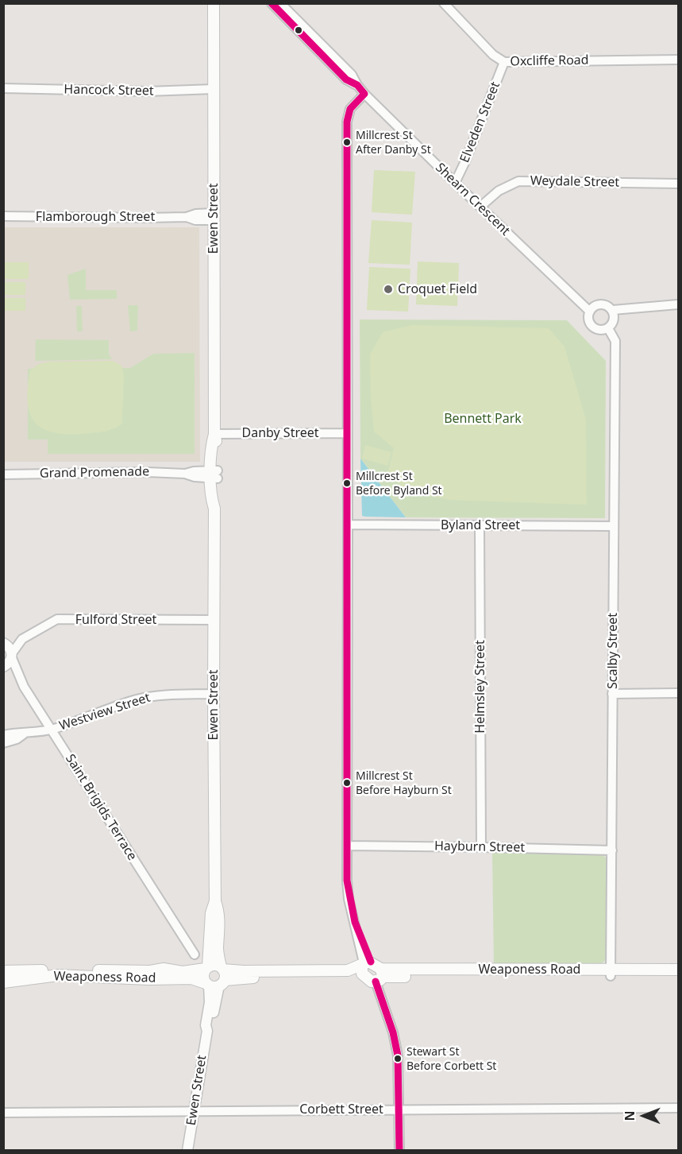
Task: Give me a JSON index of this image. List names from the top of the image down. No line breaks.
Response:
{"streets":{"main road":["Ewen Street","Weaponess Road"],"street":["Oxcliffe Road","Hancock Street","Elveden Street","Weydale Street","Shearn Crescent","Flamborough Street","Danby Street","Grand Promenade","Byland Street","Fulford Street","Scalby Street","Helmsley Street","Westview Street","Saint Brigids Terrace","Hayburn Street","Corbett Street"]},"crossings":[["Oxcliffe Road","Elveden Street"],["Hancock Street","Ewen Street"],["Elveden Street","Shearn Crescent"],["Weydale Street","Shearn Crescent"],["Shearn Crescent","Scalby Street"],["Flamborough Street","Ewen Street"],["Ewen Street","Danby Street"],["Ewen Street","Grand Promenade"],["Ewen Street","Fulford Street"],["Ewen Street","Westview Street"],["Ewen Street","Weaponess Road"],["Ewen Street","Corbett Street"],["Byland Street","Scalby Street"],["Byland Street","Helmsley Street"],["Fulford Street","Saint Brigids Terrace"],["Scalby Street","Hayburn Street"],["Scalby Street","Weaponess Road"],["Helmsley Street","Hayburn Street"],["Westview Street","Saint Brigids Terrace"]],"parks":["Bennett Park"],"places":["Millcrest St After Danby St","Croquet Field","Millcrest St Before Byland St","Millcrest St Before Hayburn St","Stewart St Before Corbett St"],"north":"left"}
